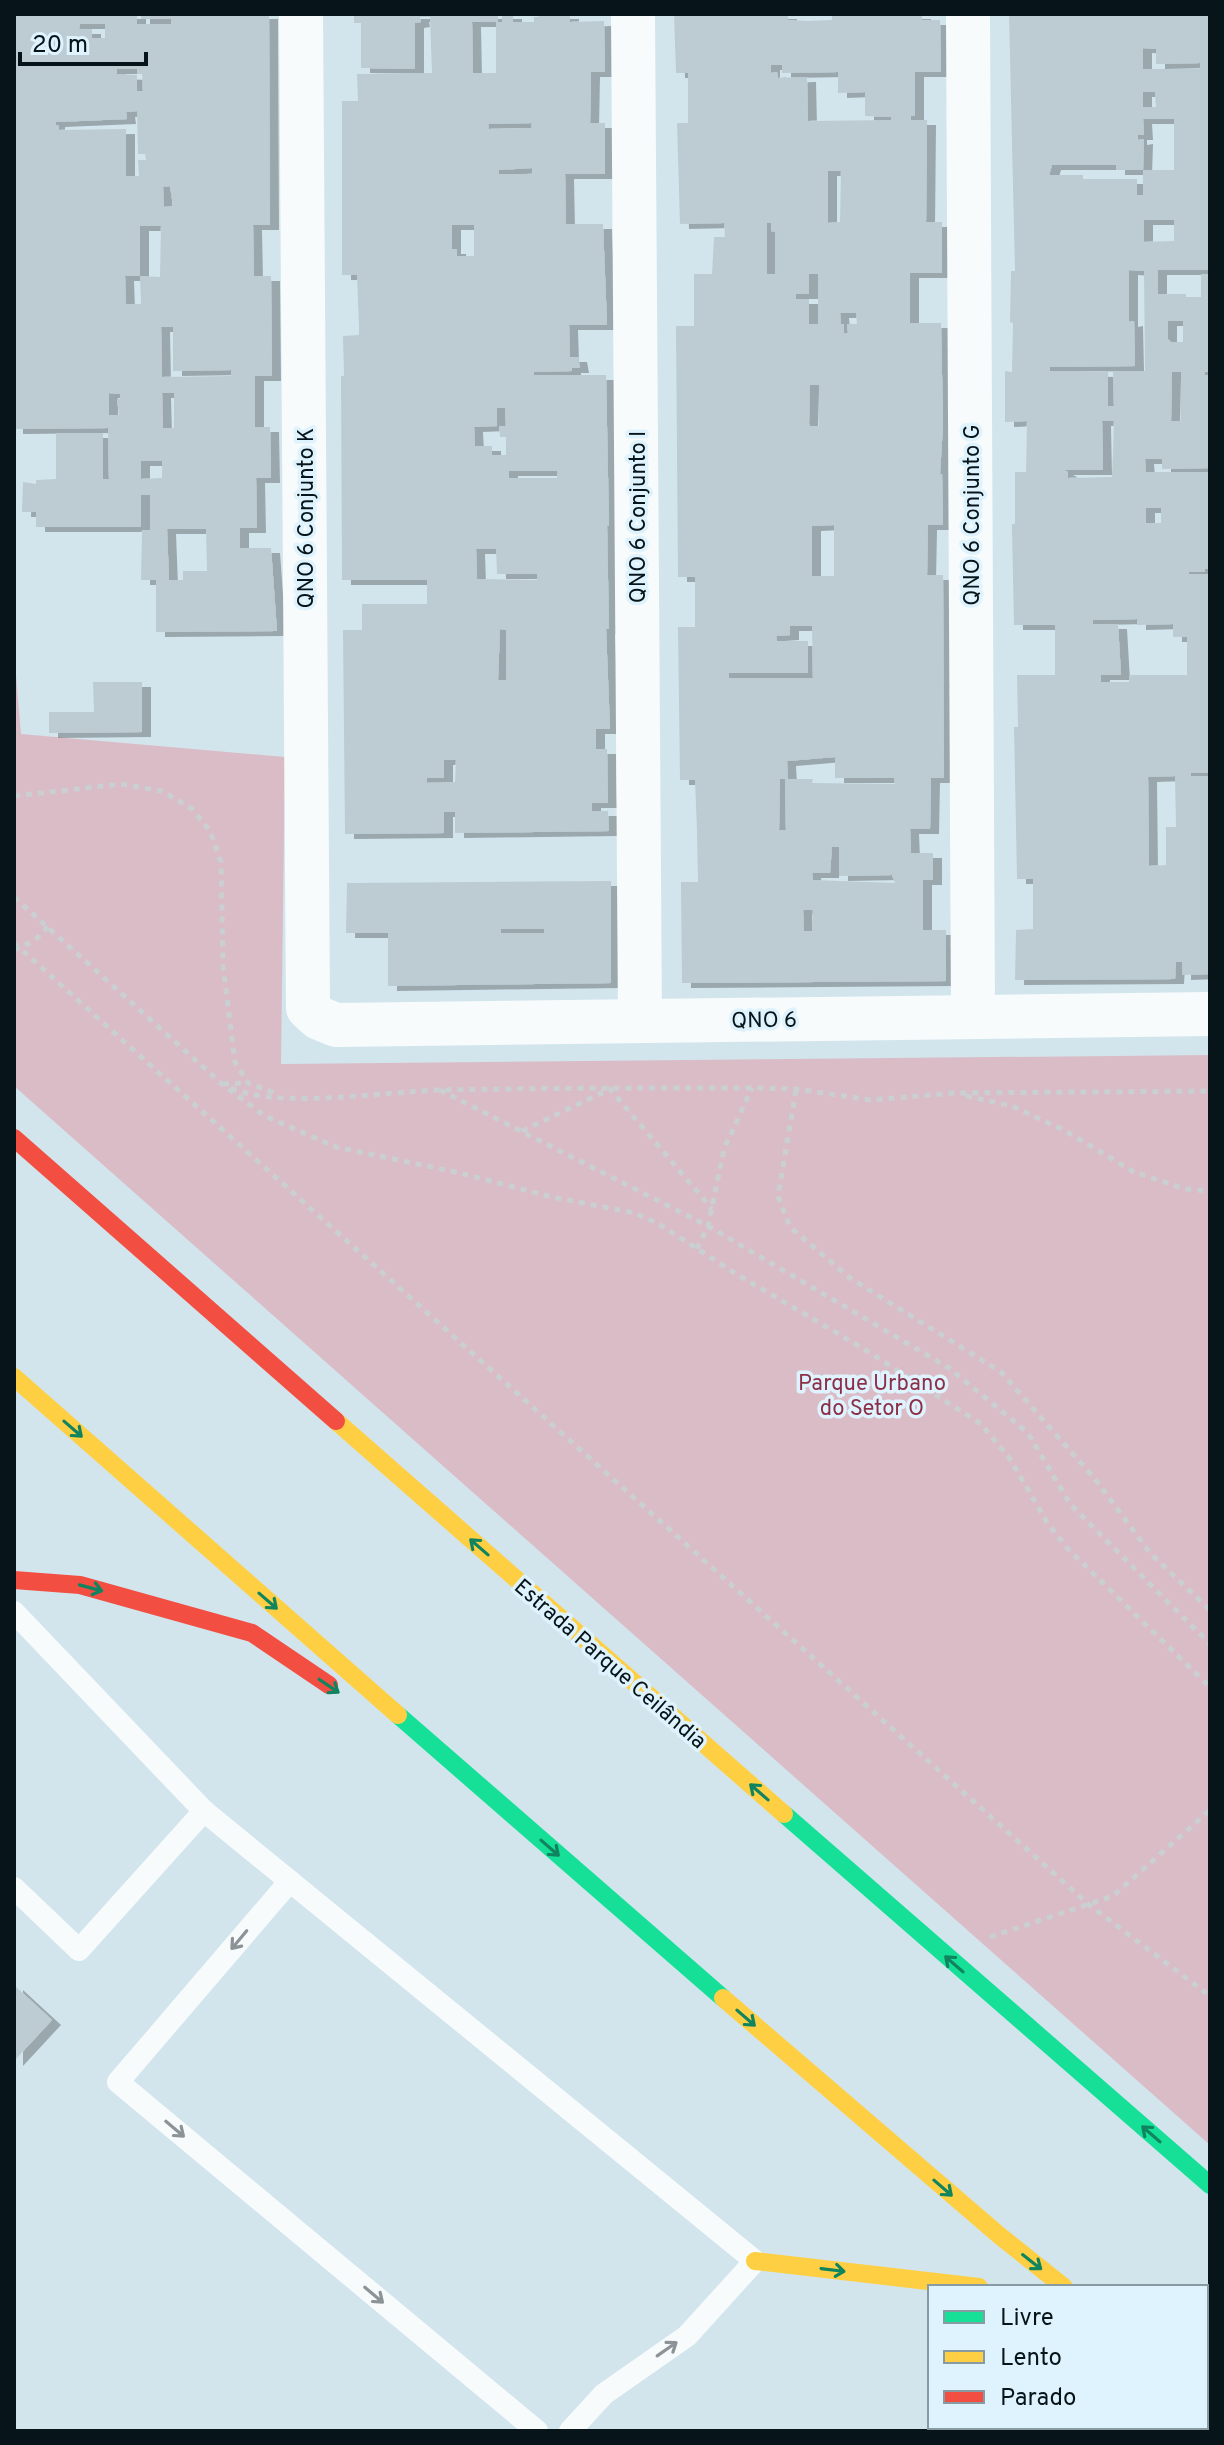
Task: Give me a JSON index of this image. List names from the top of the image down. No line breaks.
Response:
{"streets":{"highway":["Estrada Parque Ceilândia"],"street":["QNO 6 Conjunto G","QNO 6 Conjunto I","QNO 6 Conjunto K","QNO 6"]},"crossings":[["QNO 6 Conjunto G","QNO 6"],["QNO 6 Conjunto I","QNO 6"],["QNO 6 Conjunto K","QNO 6"]],"one_way":["Estrada Parque Ceilândia"],"parks":["Parque Urbano do Setor O"],"legend":["Livre","Lento","Parado"],"scale_bar":"20 m"}
